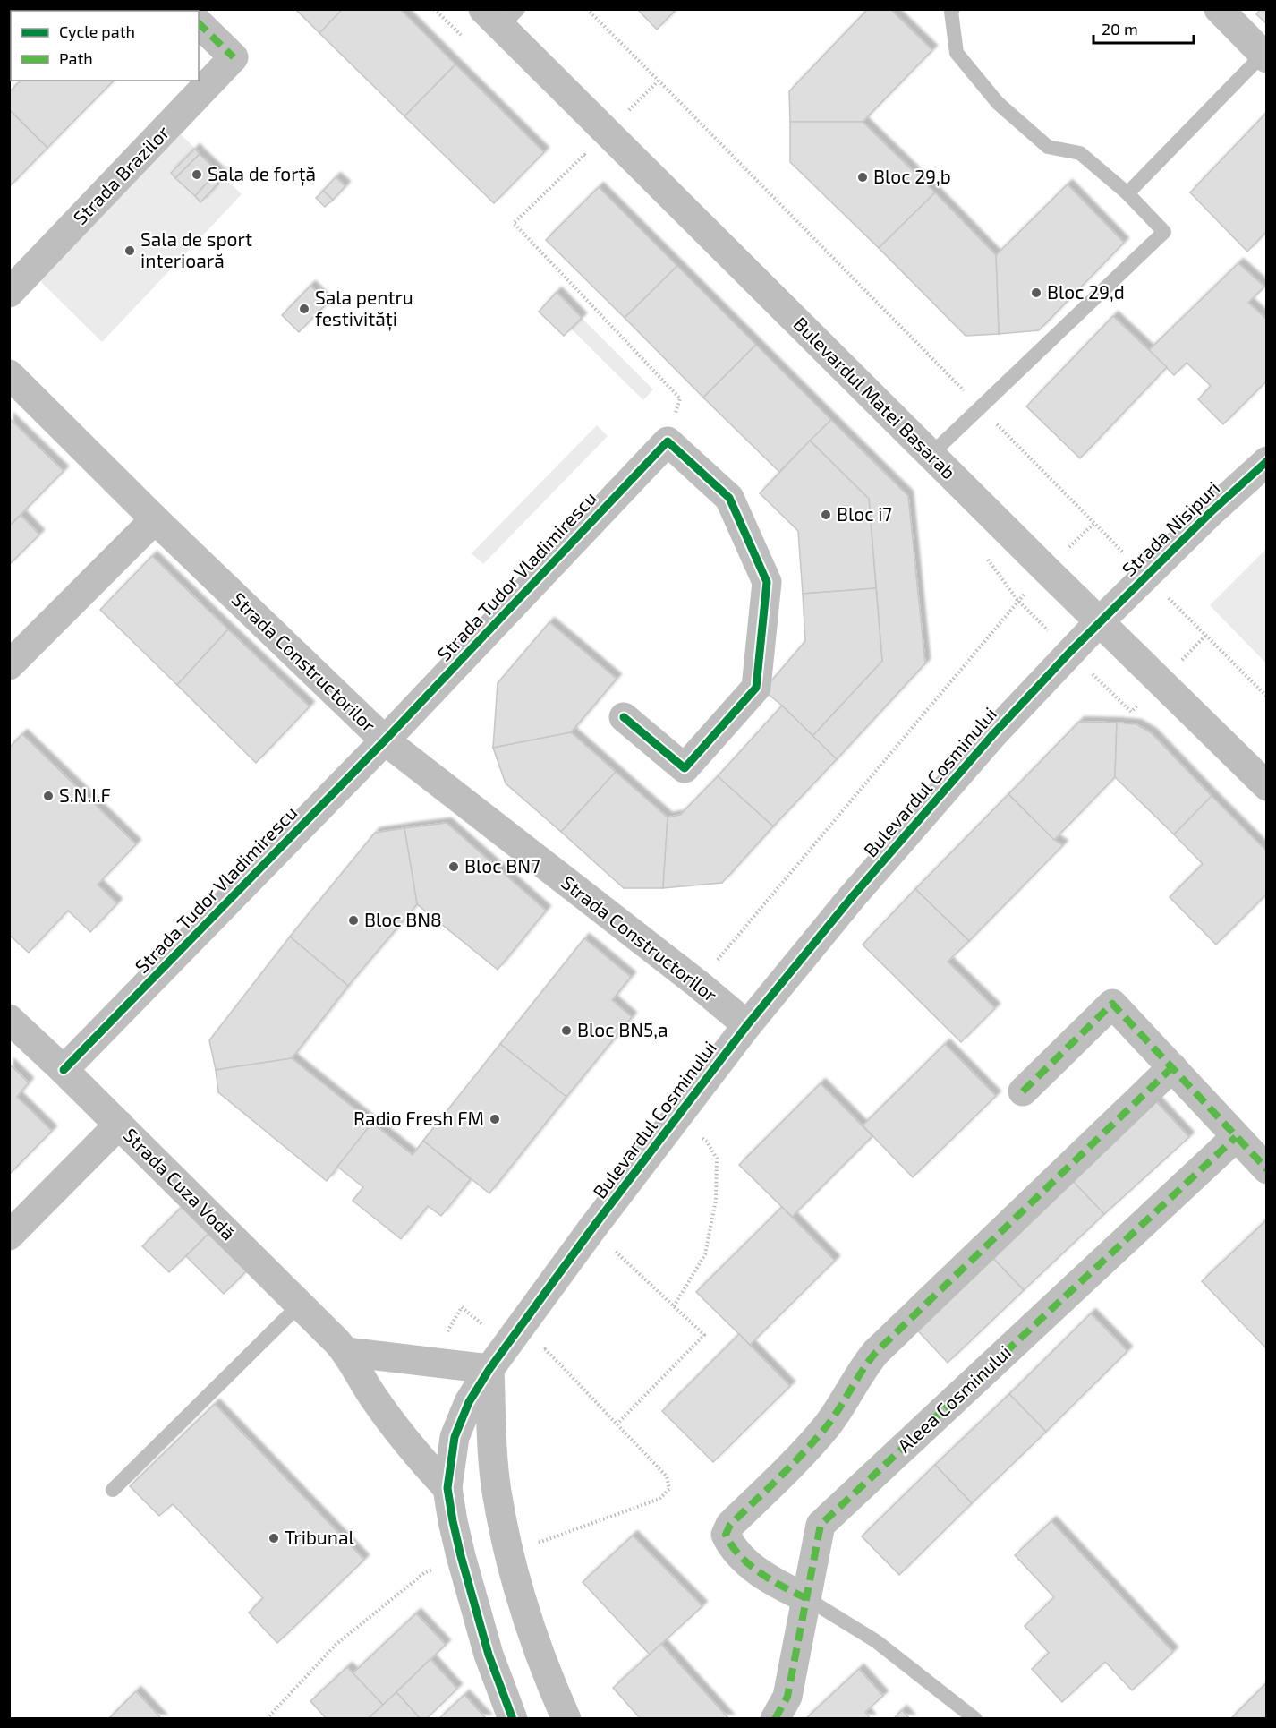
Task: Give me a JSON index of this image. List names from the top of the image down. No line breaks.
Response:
{"streets":{"street":["Strada Brazilor","Bulevardul Matei Basarab","Strada Nisipuri","Strada Tudor Vladimirescu","Strada Constructorilor","Bulevardul Cosminului","Strada Cuza Vodă","Aleea Cosminului"]},"crossings":[["Bulevardul Matei Basarab","Strada Nisipuri"],["Bulevardul Matei Basarab","Bulevardul Cosminului"],["Strada Nisipuri","Bulevardul Cosminului"],["Strada Tudor Vladimirescu","Strada Constructorilor"],["Strada Tudor Vladimirescu","Strada Cuza Vodă"],["Strada Constructorilor","Bulevardul Cosminului"],["Bulevardul Cosminului","Strada Cuza Vodă"]],"places":["Sala de forță","Bloc 29,b","Sala de sport interioară","Bloc 29,d","Sala pentru festivități","Bloc i7","S.N.I.F","Bloc BN7","Bloc BN8","Bloc BN5,a","Radio Fresh FM","Tribunal"],"legend":["Cycle path","Path"],"scale_bar":"20 m"}
